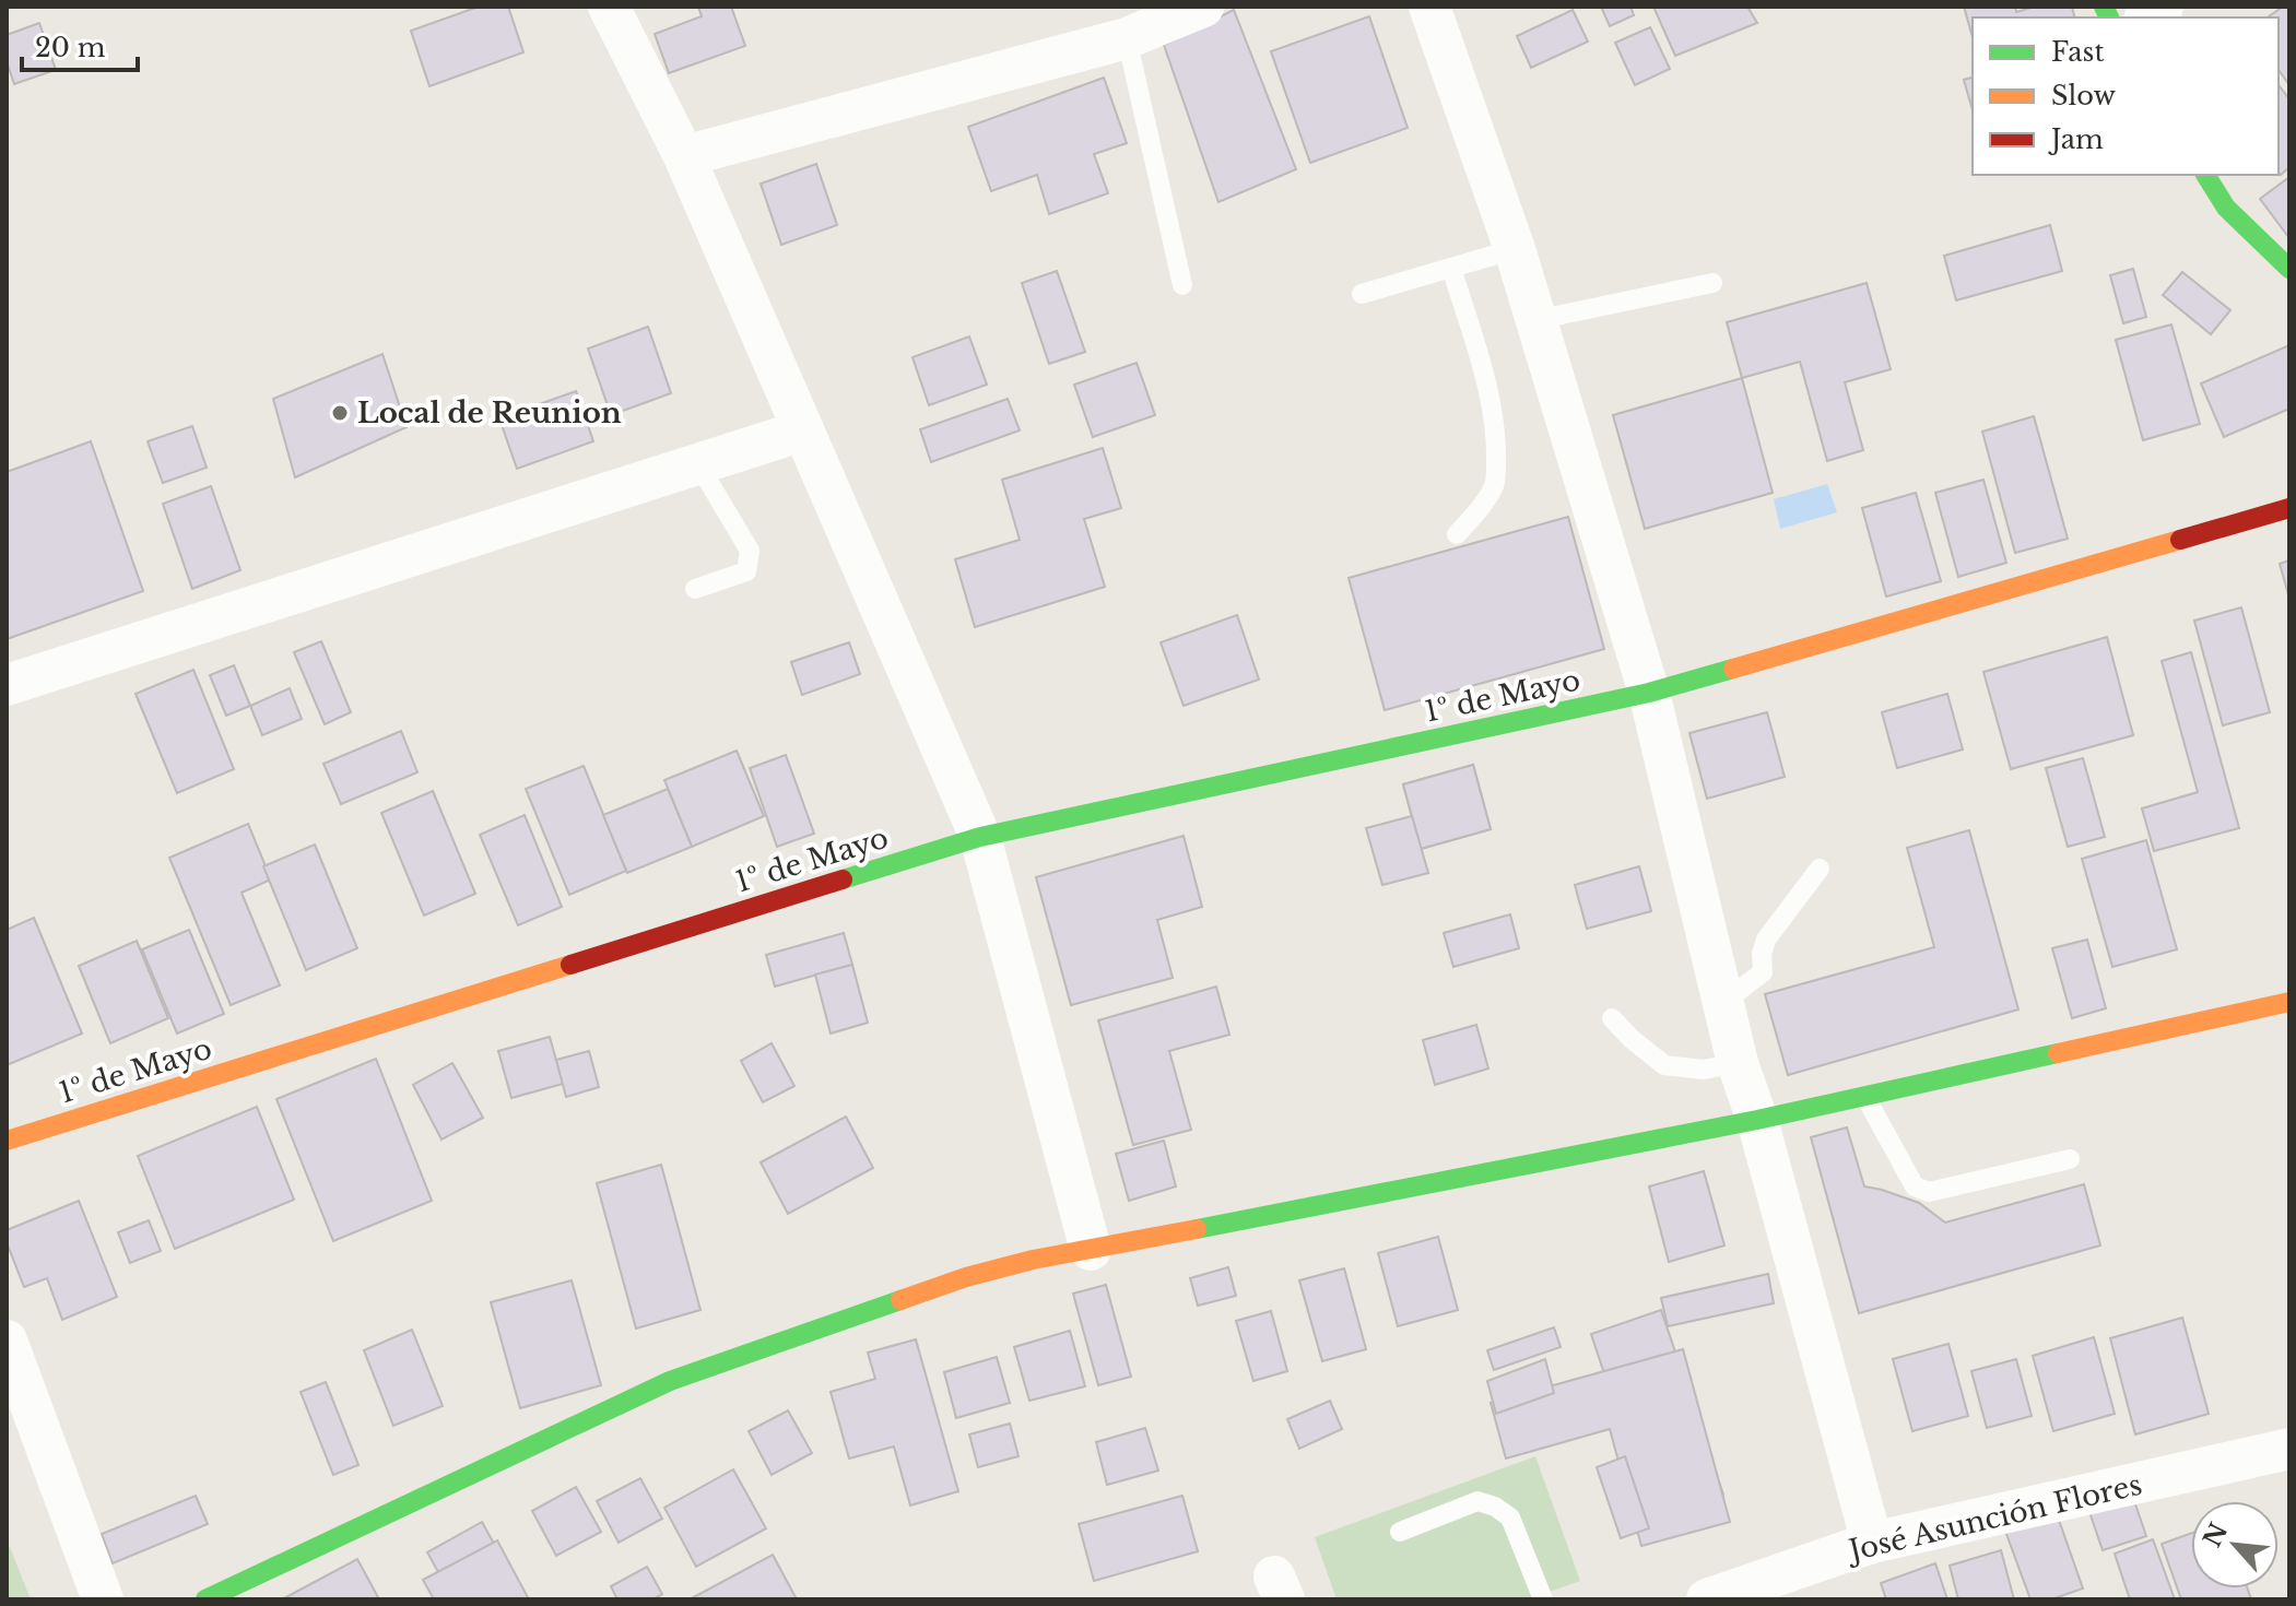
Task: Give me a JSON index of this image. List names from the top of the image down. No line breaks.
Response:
{"streets":{"street":["1º de Mayo","José Asunción Flores"]},"places":["Local de Reunion"],"legend":["Fast","Slow","Jam"],"scale_bar":"20 m","north":"top left"}
